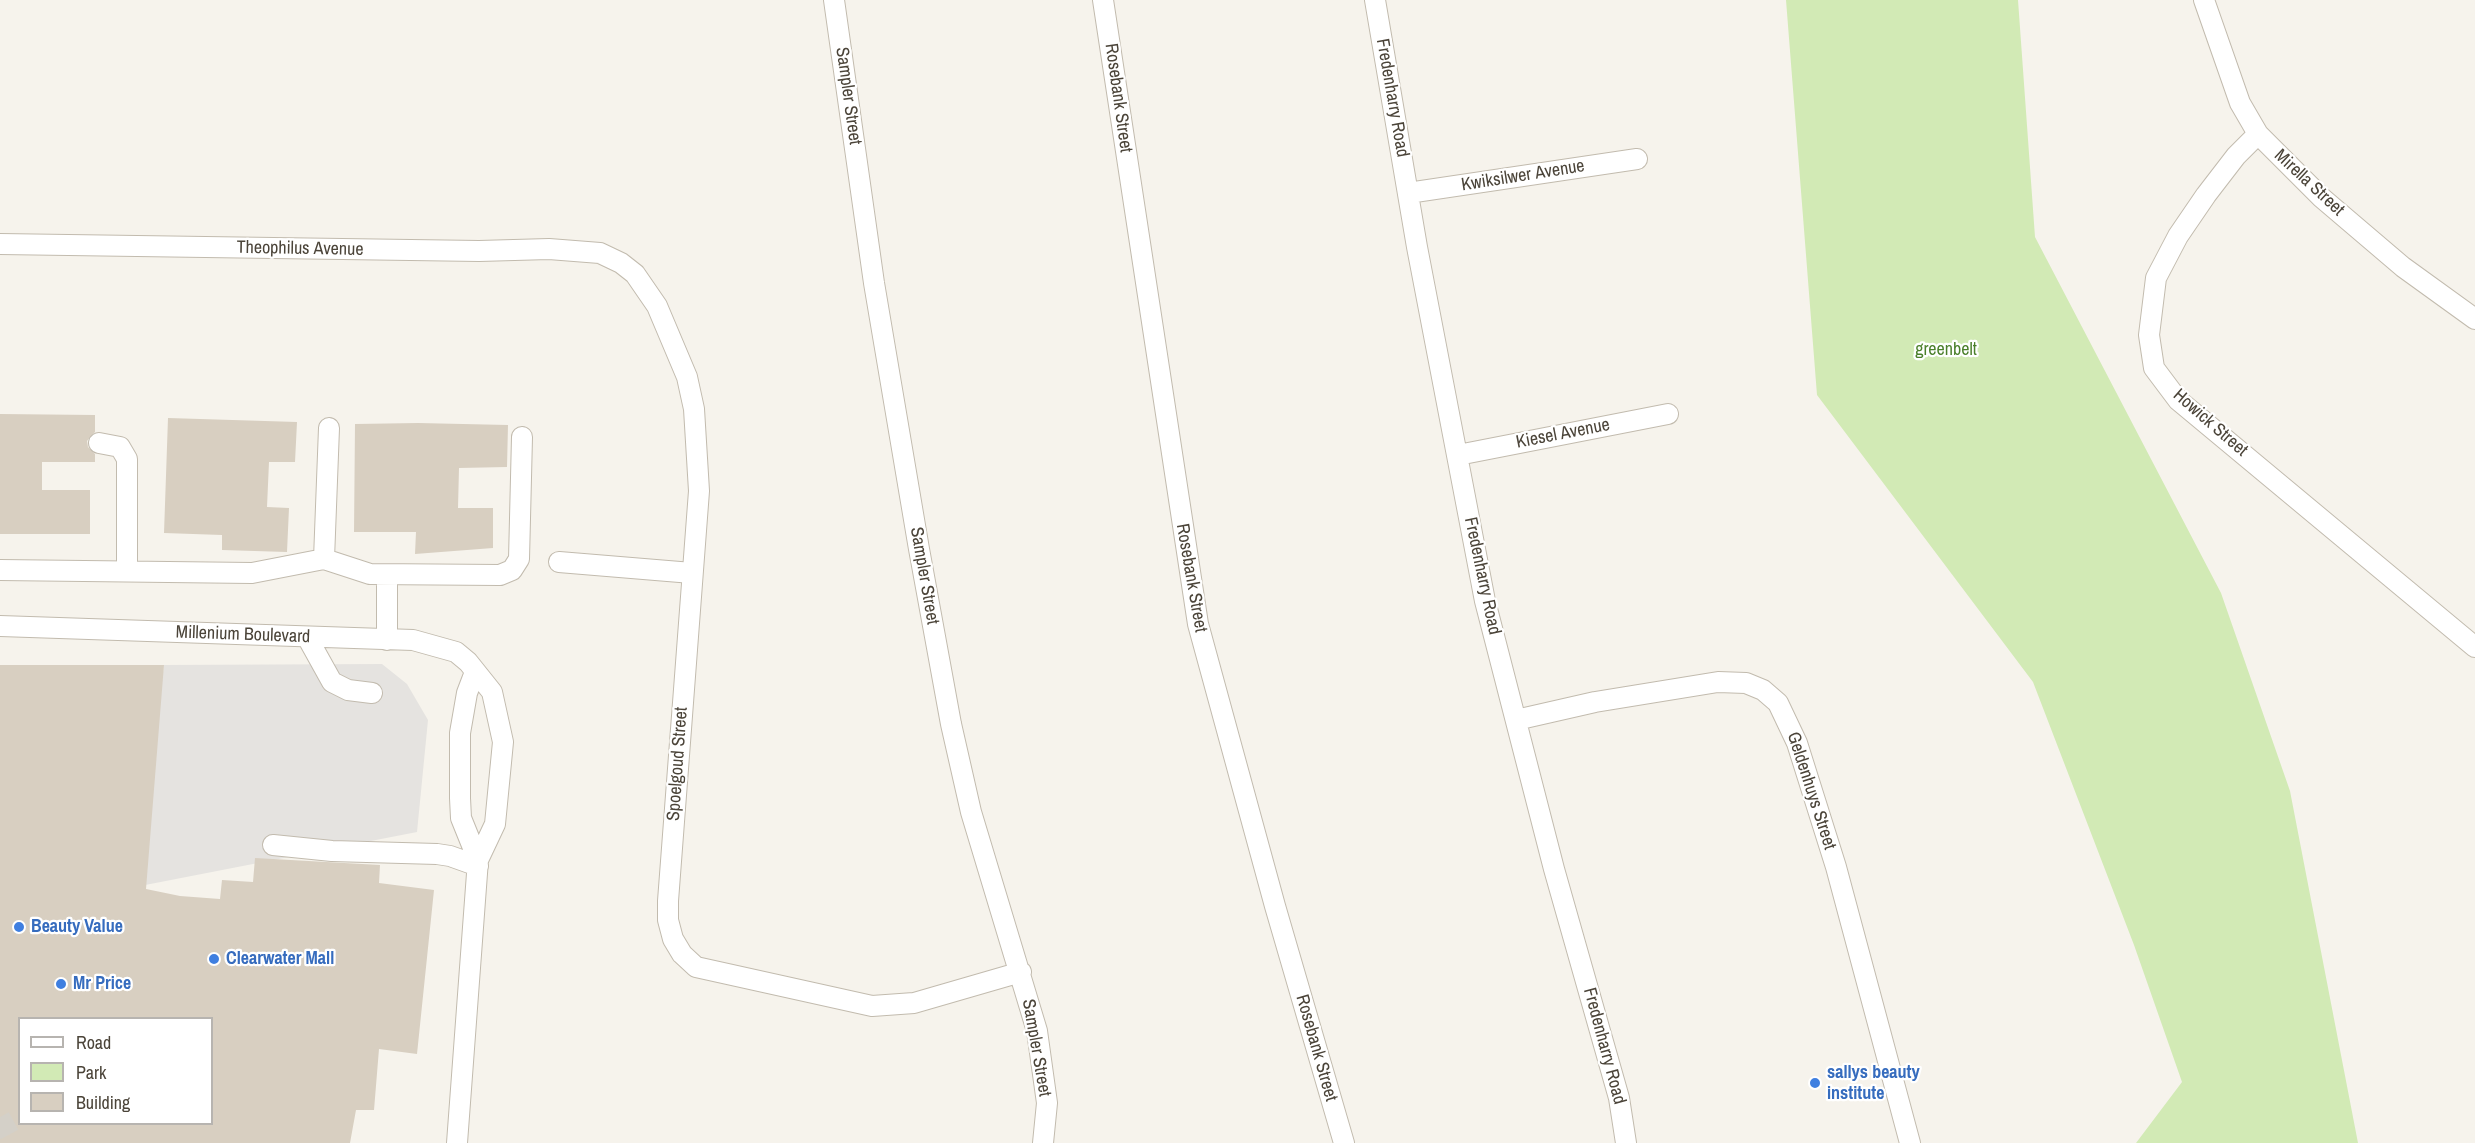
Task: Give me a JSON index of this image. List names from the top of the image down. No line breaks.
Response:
{"streets":{"street":["Sampler Street","Rosebank Street","Fredenharry Road","Kwiksilwer Avenue","Mirella Street","Theophilus Avenue","Howick Street","Kiesel Avenue","Millenium Boulevard","Spoelgoud Street","Geldenhuys Street"]},"crossings":[["Sampler Street","Spoelgoud Street"],["Fredenharry Road","Kwiksilwer Avenue"],["Fredenharry Road","Kiesel Avenue"],["Fredenharry Road","Geldenhuys Street"],["Mirella Street","Howick Street"],["Theophilus Avenue","Spoelgoud Street"]],"parks":["greenbelt"],"places":["Beauty Value","Clearwater Mall","Mr Price","sallys beauty institute"],"legend":["Road","Park","Building"]}
